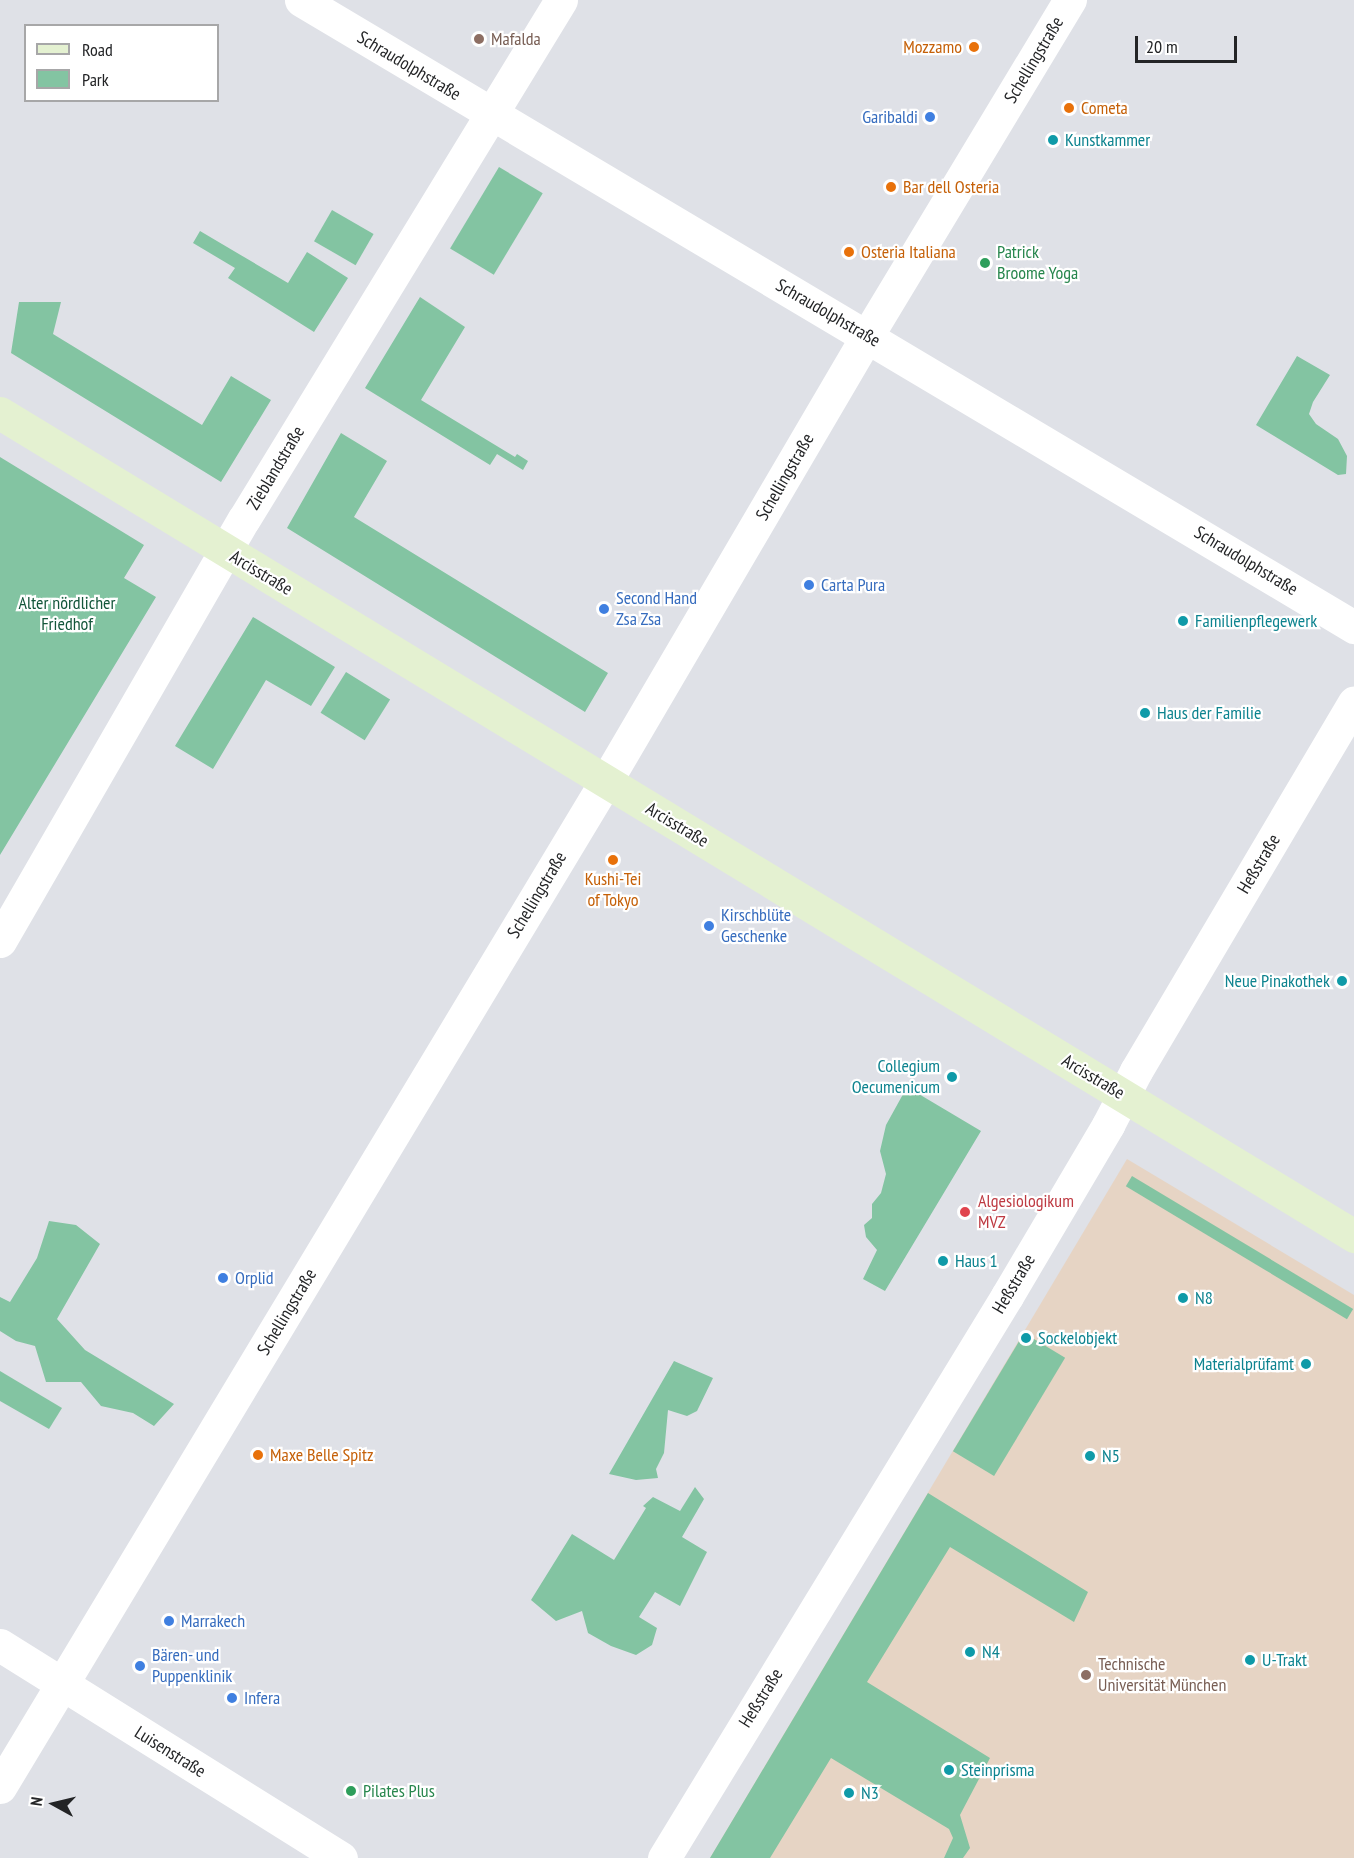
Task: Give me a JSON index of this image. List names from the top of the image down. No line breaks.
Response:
{"streets":{"main road":["Arcisstraße"],"street":["Schellingstraße","Schraudolphstraße","Zieblandstraße","Heßstraße","Luisenstraße"]},"crossings":[["Schellingstraße","Schraudolphstraße"],["Schellingstraße","Arcisstraße"],["Schellingstraße","Luisenstraße"],["Schraudolphstraße","Zieblandstraße"],["Zieblandstraße","Arcisstraße"],["Arcisstraße","Heßstraße"]],"parks":["Alter nördlicher Friedhof"],"places":["Mafalda","Mozzamo","Cometa","Garibaldi","Kunstkammer","Bar dell Osteria","Osteria Italiana","Patrick Broome Yoga","Carta Pura","Second Hand Zsa Zsa","Familienpflegewerk","Haus der Familie","Kushi-Tei of Tokyo","Kirschblüte Geschenke","Neue Pinakothek","Collegium Oecumenicum","Algesiologikum MVZ","Haus 1","Orplid","N8","Sockelobjekt","Materialprüfamt","Maxe Belle Spitz","N5","Marrakech","N4","U-Trakt","Bären- und Puppenklinik","Technische Universität München","Infera","Steinprisma","Pilates Plus","N3"],"legend":["Road","Park"],"scale_bar":"20 m","north":"left"}
